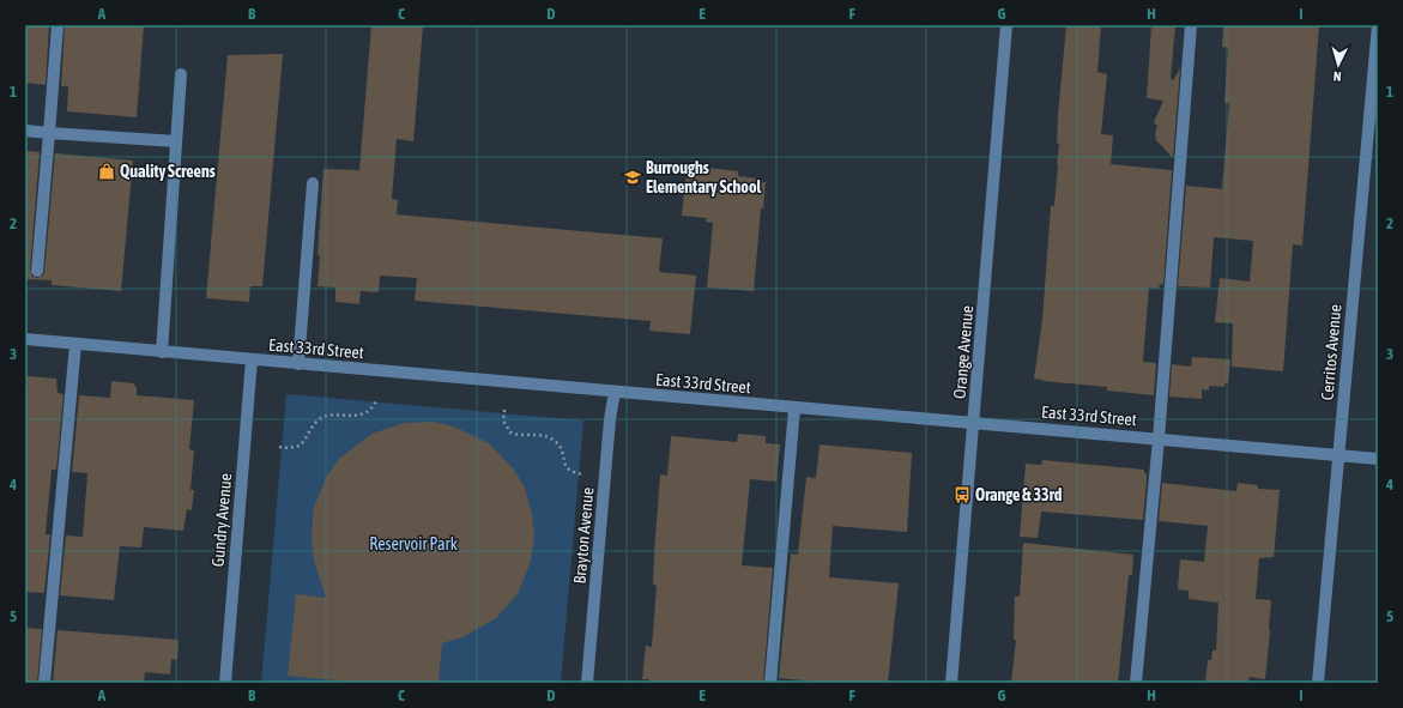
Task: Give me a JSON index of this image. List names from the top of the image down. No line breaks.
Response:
{"streets":{"street":["East 33rd Street","Orange Avenue","Cerritos Avenue","Gundry Avenue","Brayton Avenue"]},"crossings":[["East 33rd Street","Orange Avenue"],["East 33rd Street","Cerritos Avenue"],["East 33rd Street","Gundry Avenue"],["East 33rd Street","Brayton Avenue"]],"parks":["Reservoir Park"],"places":{"shop":["Quality Screens"],"school or university":["Burroughs Elementary School"],"bus stop":["Orange & 33rd"]},"north":"bottom","grid":{"columns":["A","B","C","D","E","F","G","H","I"],"rows":["1","2","3","4","5"]}}
